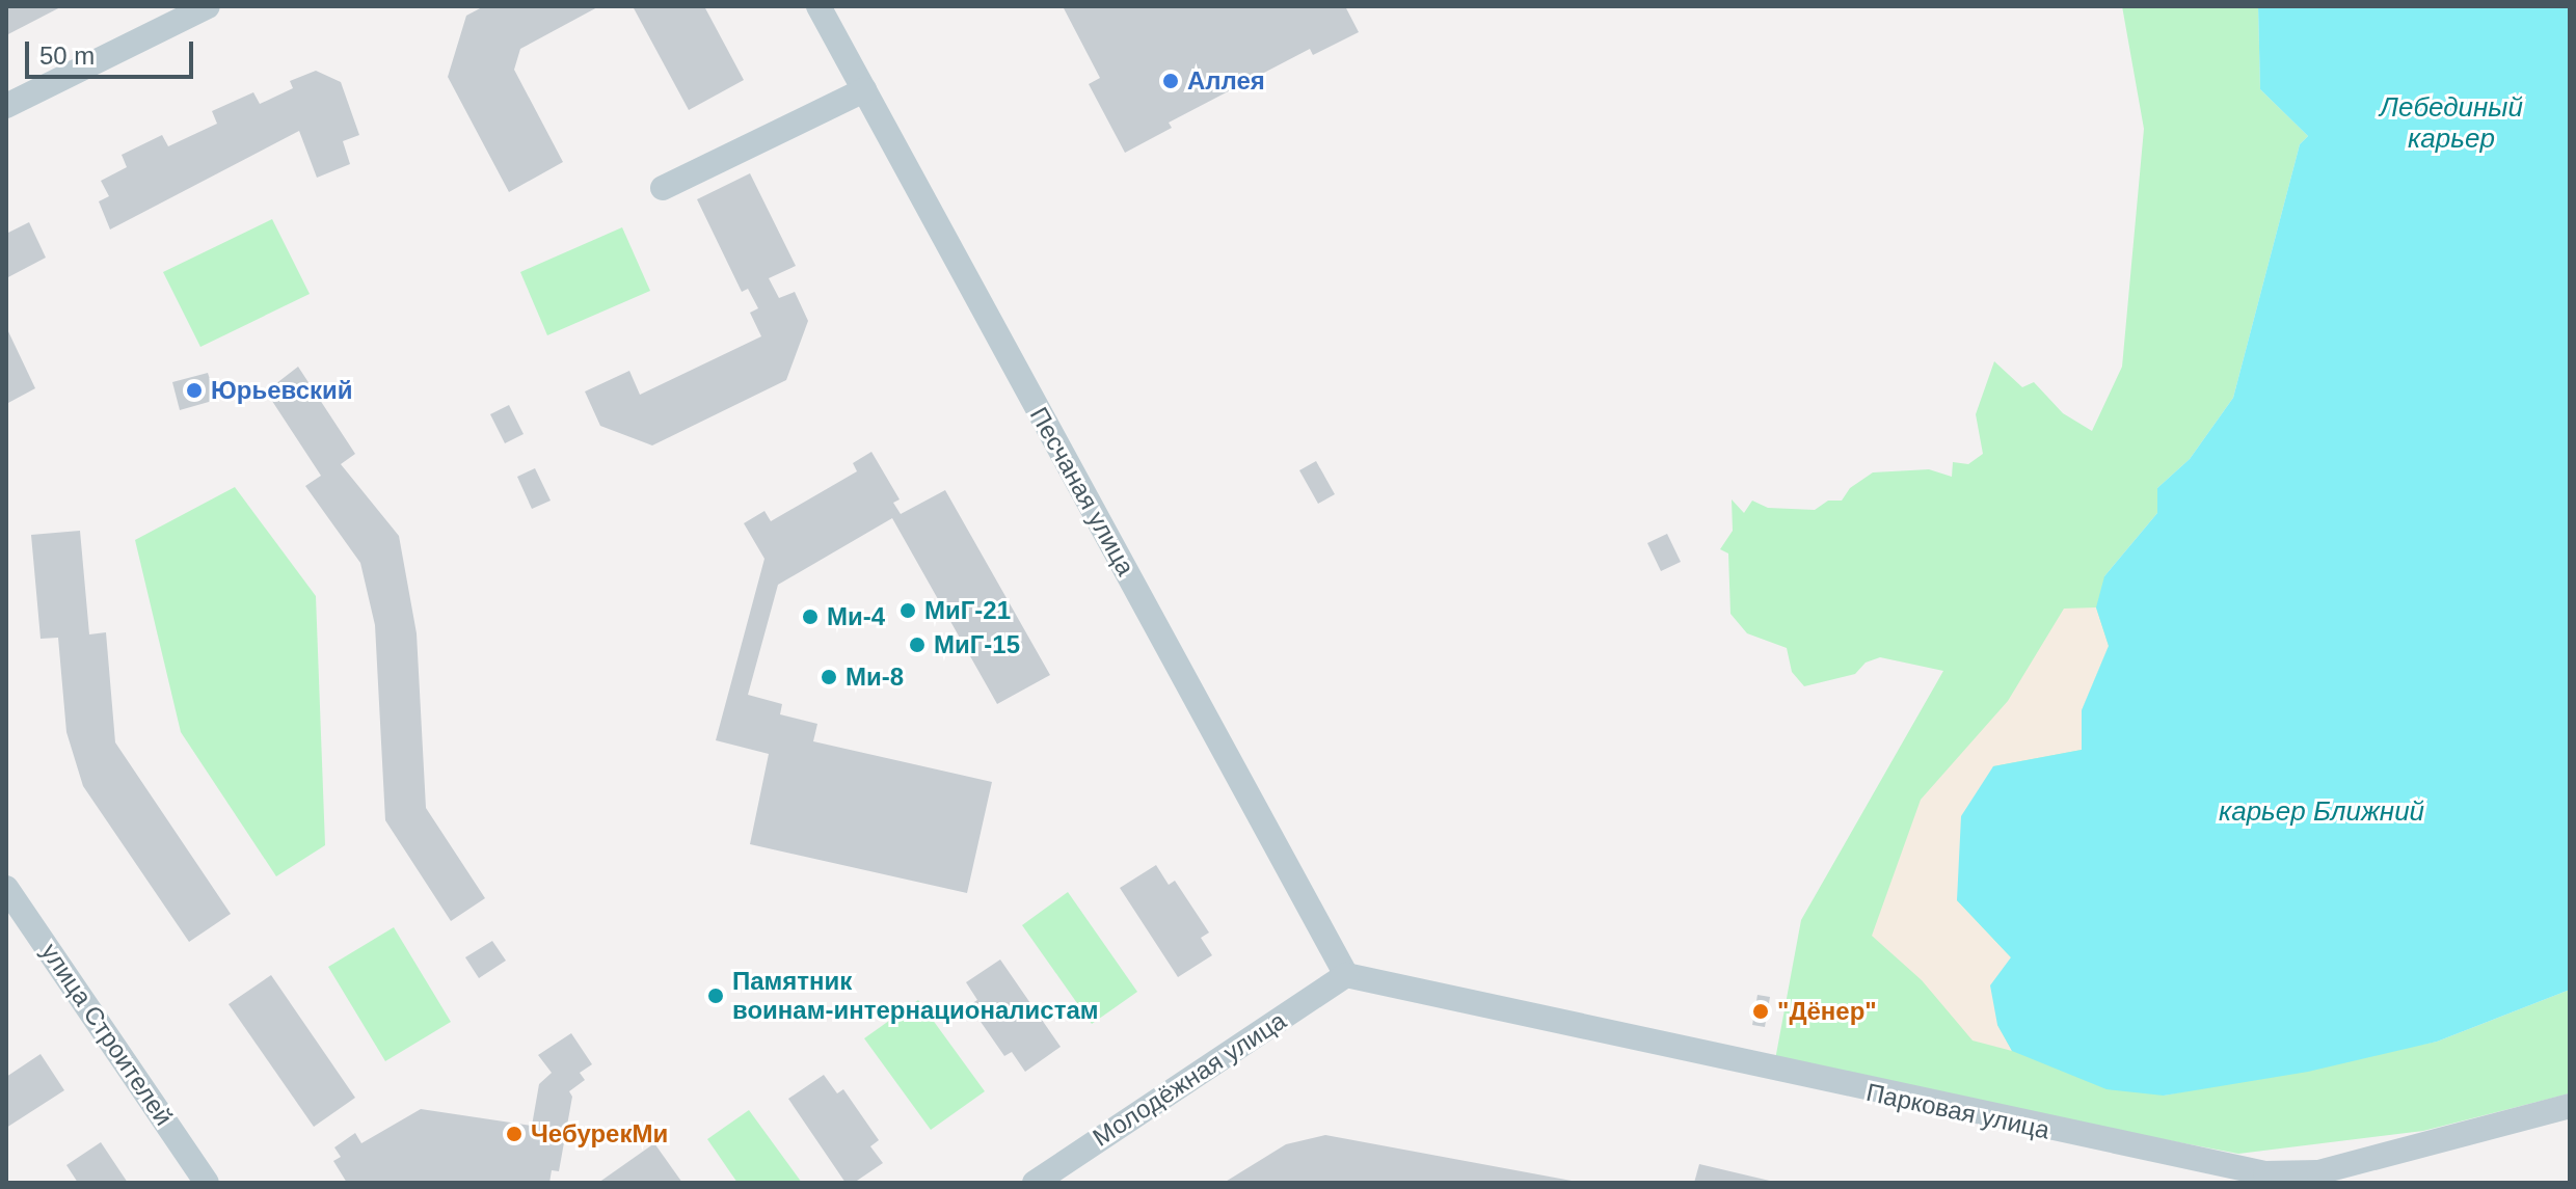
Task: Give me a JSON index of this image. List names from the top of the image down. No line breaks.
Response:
{"streets":{"street":["Песчаная улица","улица Строителей","Молодёжная улица","Парковая улица"]},"crossings":[["Песчаная улица","Молодёжная улица"],["Песчаная улица","Парковая улица"],["Молодёжная улица","Парковая улица"]],"water":["Лебединый карьер","карьер Ближний"],"places":["Аллея","Юрьевский","МиГ-21","Ми-4","МиГ-15","Ми-8","Памятник воинам-интернационалистам","\"Дёнер\"","ЧебурекМи"],"scale_bar":"50 m"}
